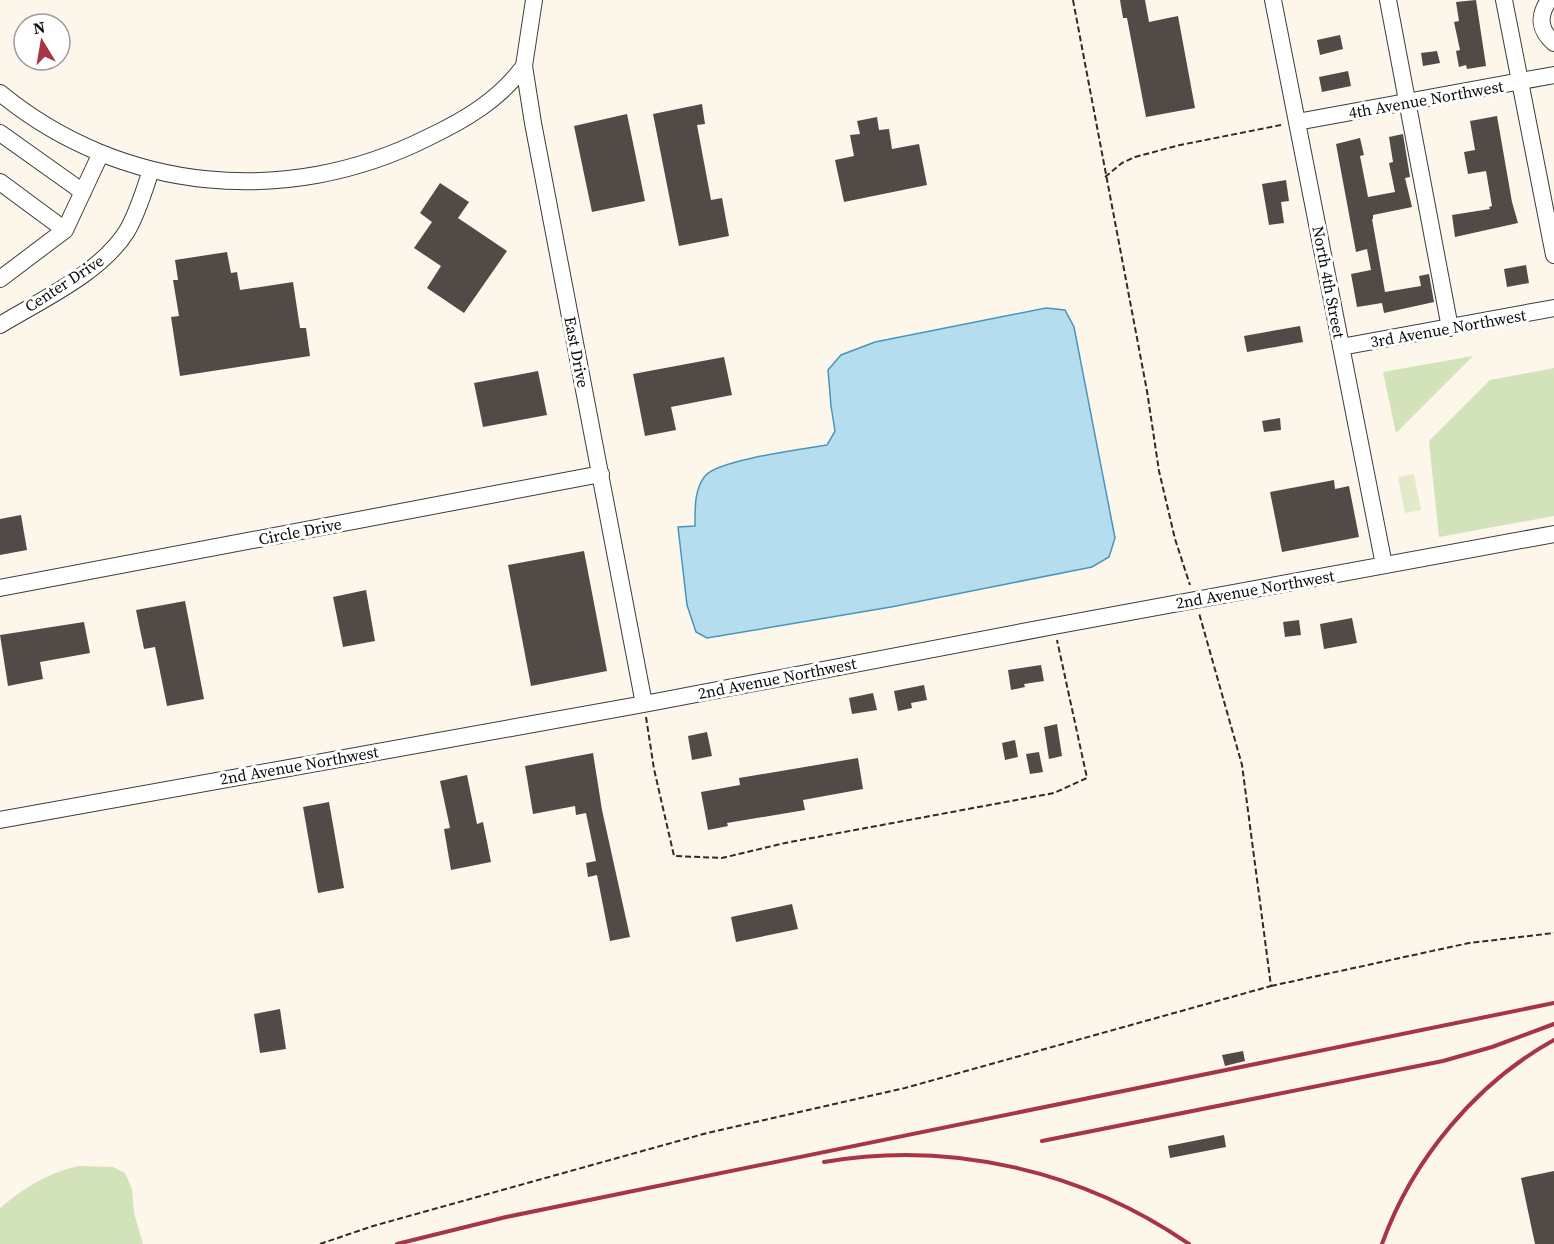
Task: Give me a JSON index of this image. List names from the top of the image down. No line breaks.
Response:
{"streets":{"street":["4th Avenue Northwest","North 4th Street","Center Drive","3rd Avenue Northwest","East Drive","Circle Drive","2nd Avenue Northwest"]},"crossings":[["4th Avenue Northwest","North 4th Street"],["North 4th Street","3rd Avenue Northwest"],["North 4th Street","2nd Avenue Northwest"],["East Drive","Circle Drive"],["East Drive","2nd Avenue Northwest"]],"north":"top"}
